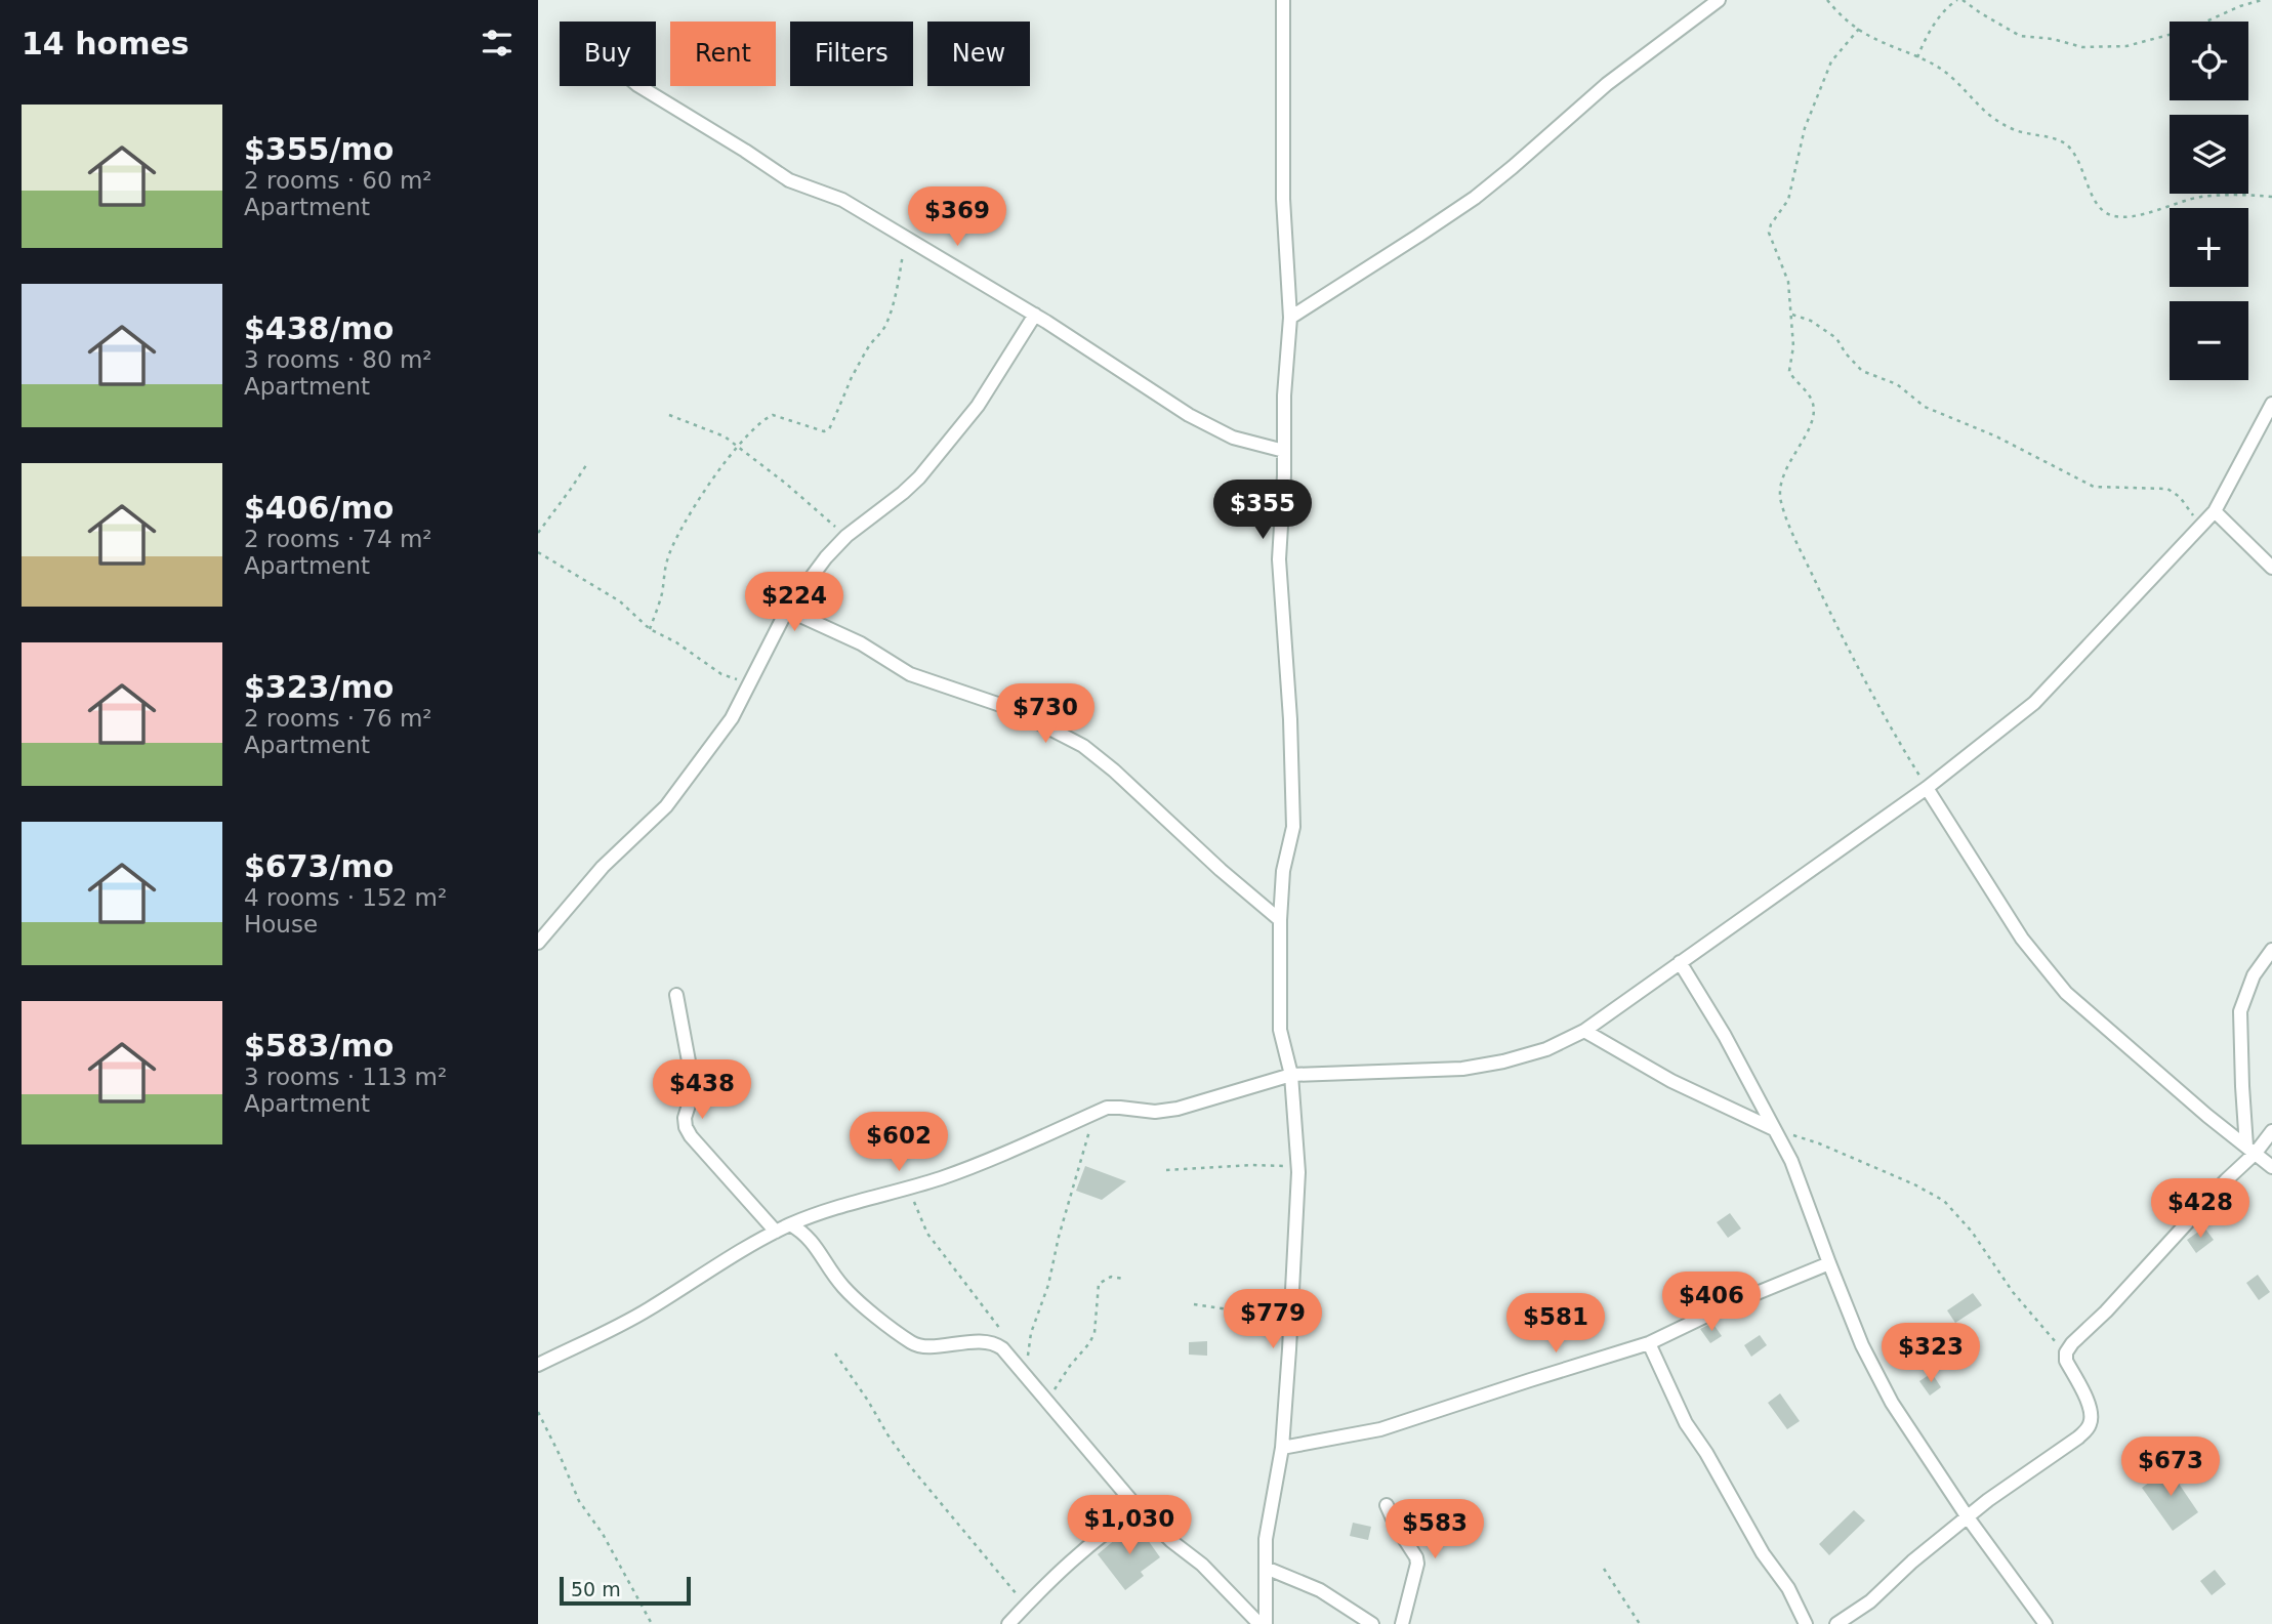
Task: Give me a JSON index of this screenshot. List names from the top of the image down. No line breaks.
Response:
{"scale_bar":"50 m","page":{"heading":"14 homes","map_buttons":["+","−"],"chip":["Buy","Rent","Filters","New"],"list":[{"name":"$355/mo","note":"2 rooms · 60 m² · Apartment"},{"name":"$438/mo","note":"3 rooms · 80 m² · Apartment"},{"name":"$406/mo","note":"2 rooms · 74 m² · Apartment"},{"name":"$323/mo","note":"2 rooms · 76 m² · Apartment"},{"name":"$673/mo","note":"4 rooms · 152 m² · House"},{"name":"$583/mo","note":"3 rooms · 113 m² · Apartment"}],"price":["$369","$355","$224","$730","$438","$602","$428","$406","$779","$581","$323","$673","$1,030","$583"],"scale":"50 m"}}
